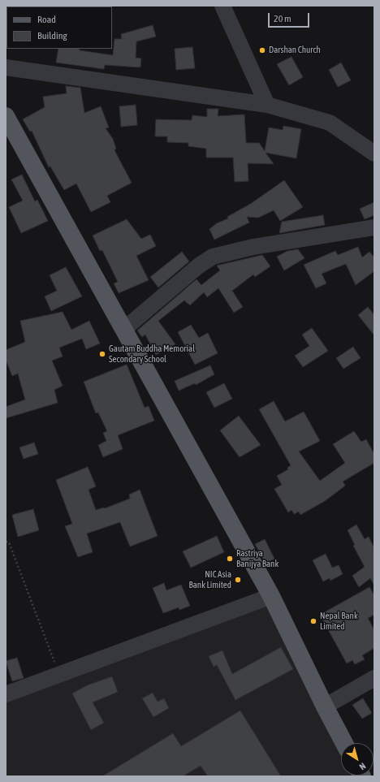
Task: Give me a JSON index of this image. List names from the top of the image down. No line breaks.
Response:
{"places":["Darshan Church","Gautam Buddha Memorial Secondary School","Rastriya Banijya Bank","NIC Asia Bank Limited","Nepal Bank Limited"],"legend":["Road","Building"],"scale_bar":"20 m","north":"bottom right"}
